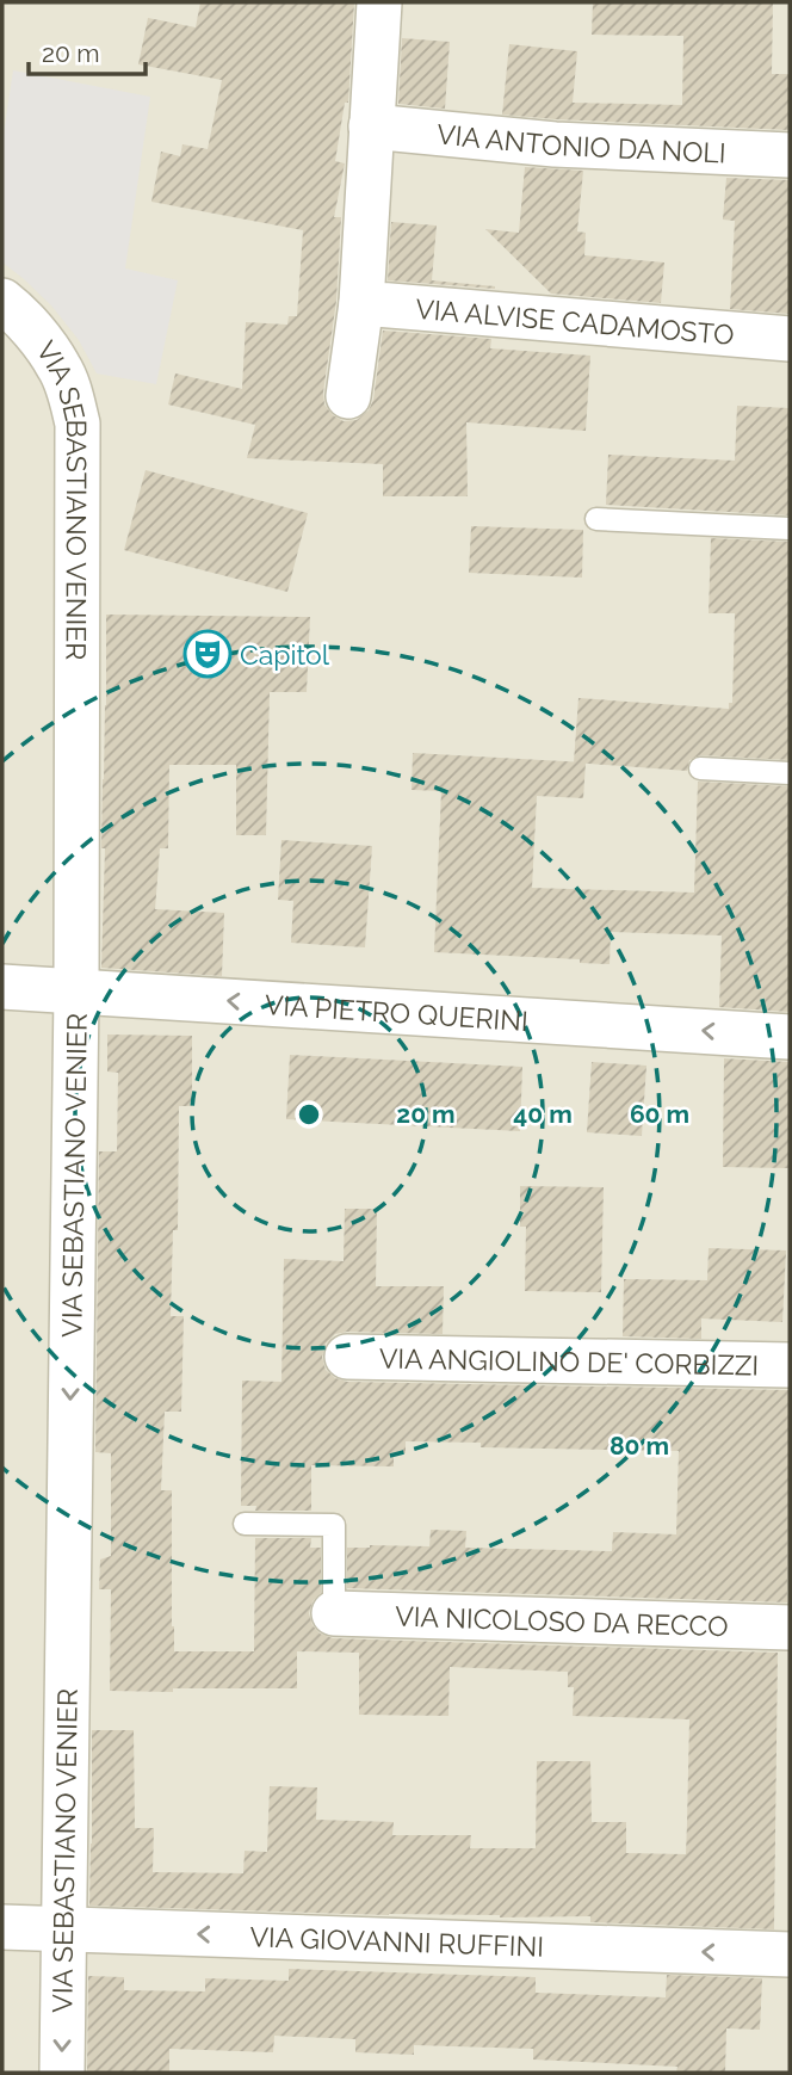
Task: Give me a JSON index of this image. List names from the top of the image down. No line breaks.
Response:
{"streets":{"street":["VIA ANTONIO DA NOLI","VIA ALVISE CADAMOSTO","VIA SEBASTIANO VENIER","VIA PIETRO QUERINI","VIA ANGIOLINO DE' CORBIZZI","VIA NICOLOSO DA RECCO","VIA GIOVANNI RUFFINI"]},"crossings":[["VIA SEBASTIANO VENIER","VIA PIETRO QUERINI"],["VIA SEBASTIANO VENIER","VIA GIOVANNI RUFFINI"]],"one_way":["VIA SEBASTIANO VENIER","VIA PIETRO QUERINI","VIA GIOVANNI RUFFINI"],"places":{"theatre":["Capitol"]},"scale_bar":"20 m","rings":["20 m","40 m","60 m","80 m"]}
